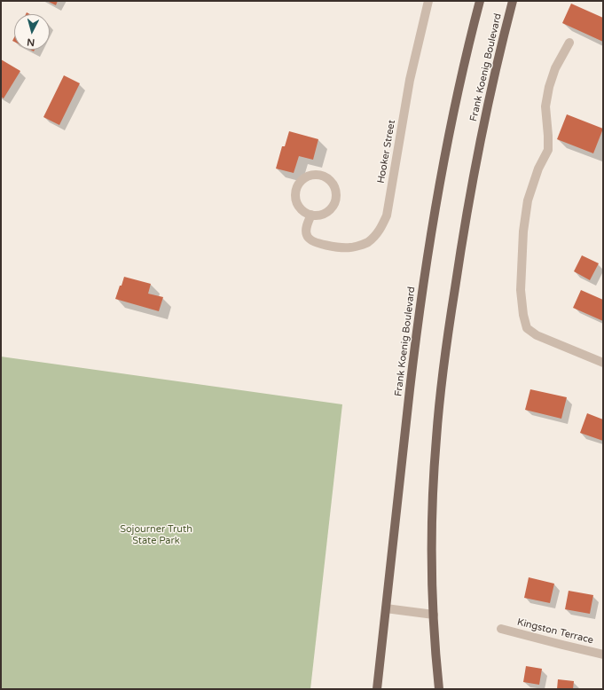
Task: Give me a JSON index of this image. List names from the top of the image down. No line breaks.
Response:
{"streets":{"main road":["Frank Koenig Boulevard"],"street":["Hooker Street","Kingston Terrace"]},"parks":["Sojourner Truth State Park"],"north":"bottom"}
